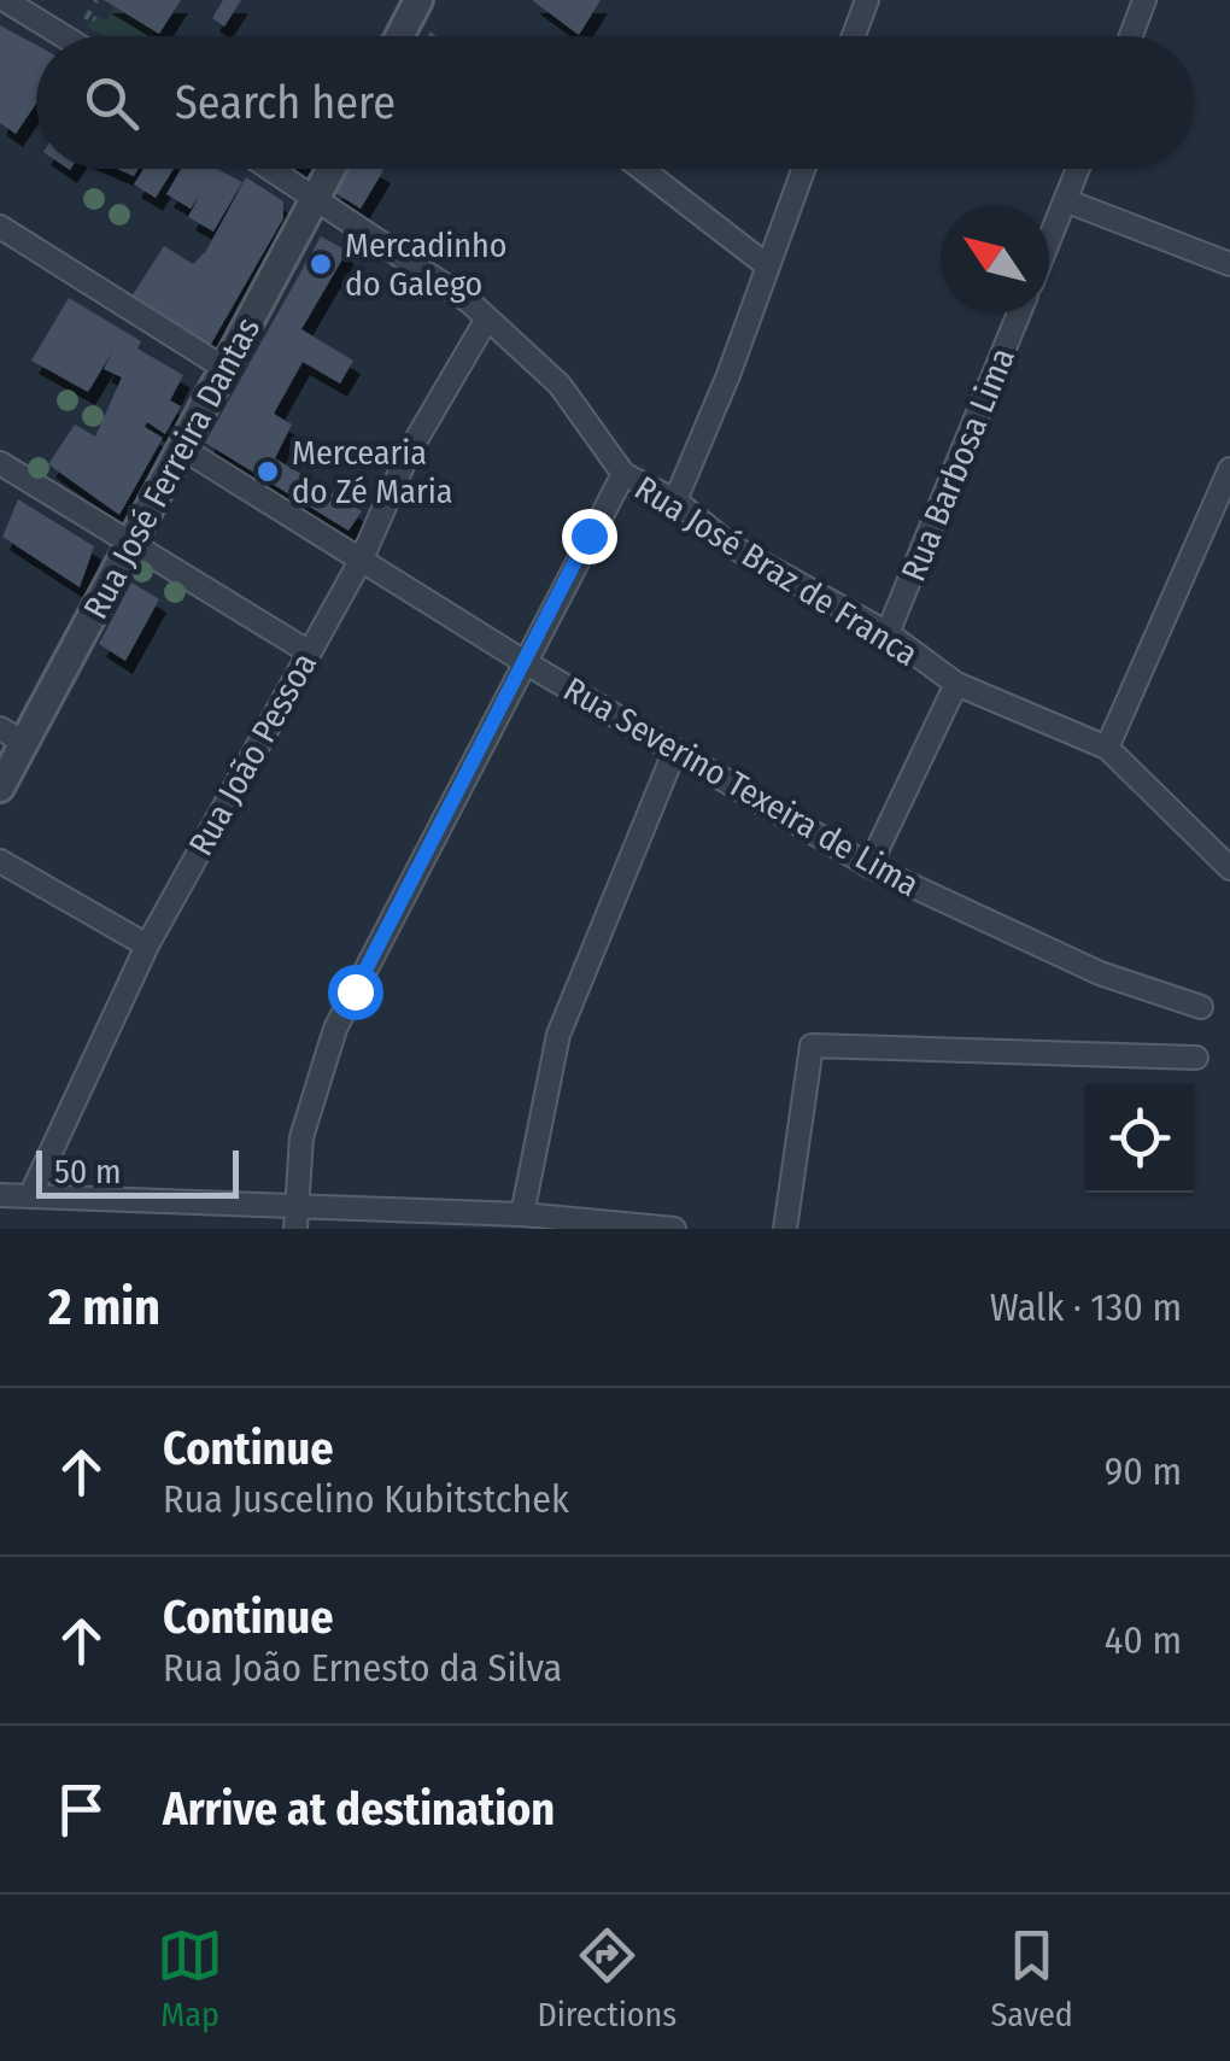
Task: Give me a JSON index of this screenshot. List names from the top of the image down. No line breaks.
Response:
{"streets":{"street":["Rua Barbosa Lima","Rua José Ferreira Dantas","Rua José Braz de Franca","Rua João Pessoa","Rua Severino Texeira de Lima"]},"crossings":[["Rua Barbosa Lima","Rua José Braz de Franca"],["Rua José Ferreira Dantas","Rua José Braz de Franca"],["Rua José Ferreira Dantas","Rua Severino Texeira de Lima"],["Rua José Braz de Franca","Rua João Pessoa"],["Rua João Pessoa","Rua Severino Texeira de Lima"]],"places":["Mercadinho do Galego","Mercearia do Zé Maria"],"scale_bar":"50 m","north":"top left","page":{"search":"Search here","scale":"50 m","heading":["2 min","Walk · 130 m"],"list":[["Continue","Rua Juscelino Kubitstchek","90 m"],["Continue","Rua João Ernesto da Silva","40 m"],"Arrive at destination"],"nav":["Map","Directions","Saved"]}}
